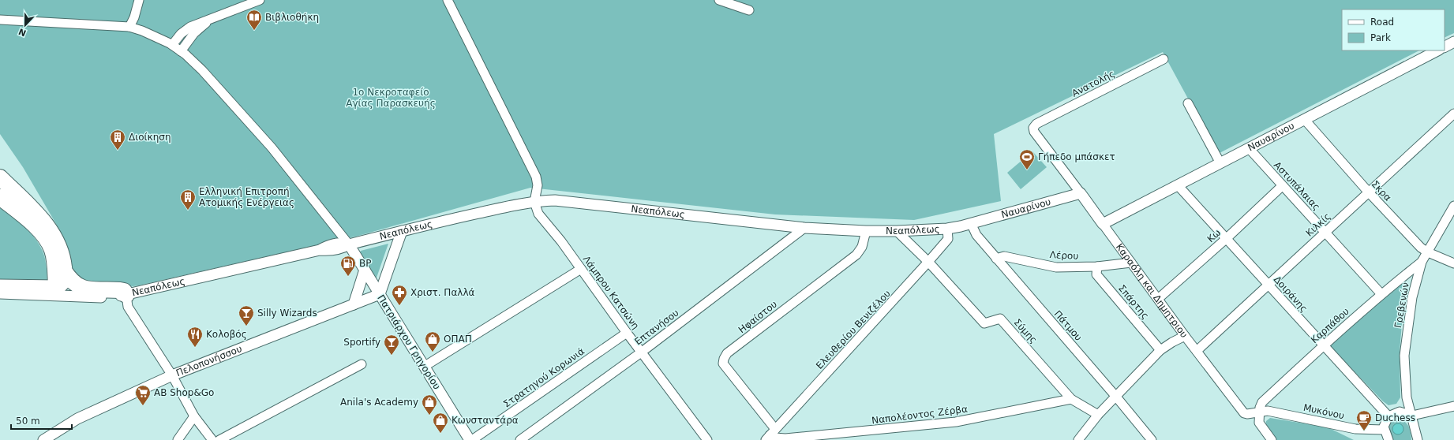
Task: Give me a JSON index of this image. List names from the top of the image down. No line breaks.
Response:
{"streets":{"street":["Ανατολής","Ναυαρίνου","Αστυπάλαιας","Σκρα","Νεαπόλεως","Κιλκίς","Κω","Λέρου","Καραόλη και Δημητριου","Λάμπρου Κατσώνη","Δοιράνης","Σπάρτης","Γρεβενών","Ηφαίστου","Πάτμου","Καρπάθου","Επτανήσου","Ελευθερίου Βενιζέλου","Σύμης","Πατριάρχου Γρηγορίου","Πελοπονήσσου","Στρατηγού Κορωνιά","Μυκόνου","Ναπολέοντος Ζέρβα"]},"crossings":[["Ανατολής","Καραόλη και Δημητριου"],["Ναυαρίνου","Αστυπάλαιας"],["Ναυαρίνου","Σκρα"],["Ναυαρίνου","Νεαπόλεως"],["Ναυαρίνου","Καραόλη και Δημητριου"],["Ναυαρίνου","Δοιράνης"],["Ναυαρίνου","Πάτμου"],["Αστυπάλαιας","Κιλκίς"],["Αστυπάλαιας","Κω"],["Αστυπάλαιας","Καρπάθου"],["Σκρα","Κιλκίς"],["Σκρα","Γρεβενών"],["Νεαπόλεως","Λάμπρου Κατσώνη"],["Νεαπόλεως","Ηφαίστου"],["Νεαπόλεως","Πάτμου"],["Νεαπόλεως","Επτανήσου"],["Νεαπόλεως","Ελευθερίου Βενιζέλου"],["Νεαπόλεως","Σύμης"],["Νεαπόλεως","Πατριάρχου Γρηγορίου"],["Κιλκίς","Καραόλη και Δημητριου"],["Κιλκίς","Δοιράνης"],["Κω","Καραόλη και Δημητριου"],["Κω","Δοιράνης"],["Λέρου","Καραόλη και Δημητριου"],["Λέρου","Σπάρτης"],["Λέρου","Πάτμου"],["Καραόλη και Δημητριου","Καρπάθου"],["Καραόλη και Δημητριου","Μυκόνου"],["Λάμπρου Κατσώνη","Επτανήσου"],["Λάμπρου Κατσώνη","Στρατηγού Κορωνιά"],["Δοιράνης","Καρπάθου"],["Γρεβενών","Καρπάθου"],["Ηφαίστου","Ελευθερίου Βενιζέλου"],["Ηφαίστου","Ναπολέοντος Ζέρβα"],["Καρπάθου","Μυκόνου"],["Ελευθερίου Βενιζέλου","Σύμης"],["Ελευθερίου Βενιζέλου","Ναπολέοντος Ζέρβα"],["Σύμης","Ναπολέοντος Ζέρβα"],["Πατριάρχου Γρηγορίου","Πελοπονήσσου"]],"parks":["1ο Νεκροταφείο Αγίας Παρασκευής"],"places":{"library":["Βιβλιοθήκη"],"building":["Διοίκηση","Ελληνική Επιτροπή Ατομικής Ενέργειας"],"sports":["Γήπεδο μπάσκετ"],"fuel station":["BP"],"pharmacy":["Χριστ. Παλλά"],"bar":["Silly Wizards","Sportify"],"restaurant":["Κολοβός"],"shop":["ΟΠΑΠ","Anila's Academy","Κωνσταντάρα"],"supermarket":["ΑΒ Shop&Go"],"cafe":["Duchess"]},"legend":["Road","Park"],"scale_bar":"50 m","north":"bottom"}
